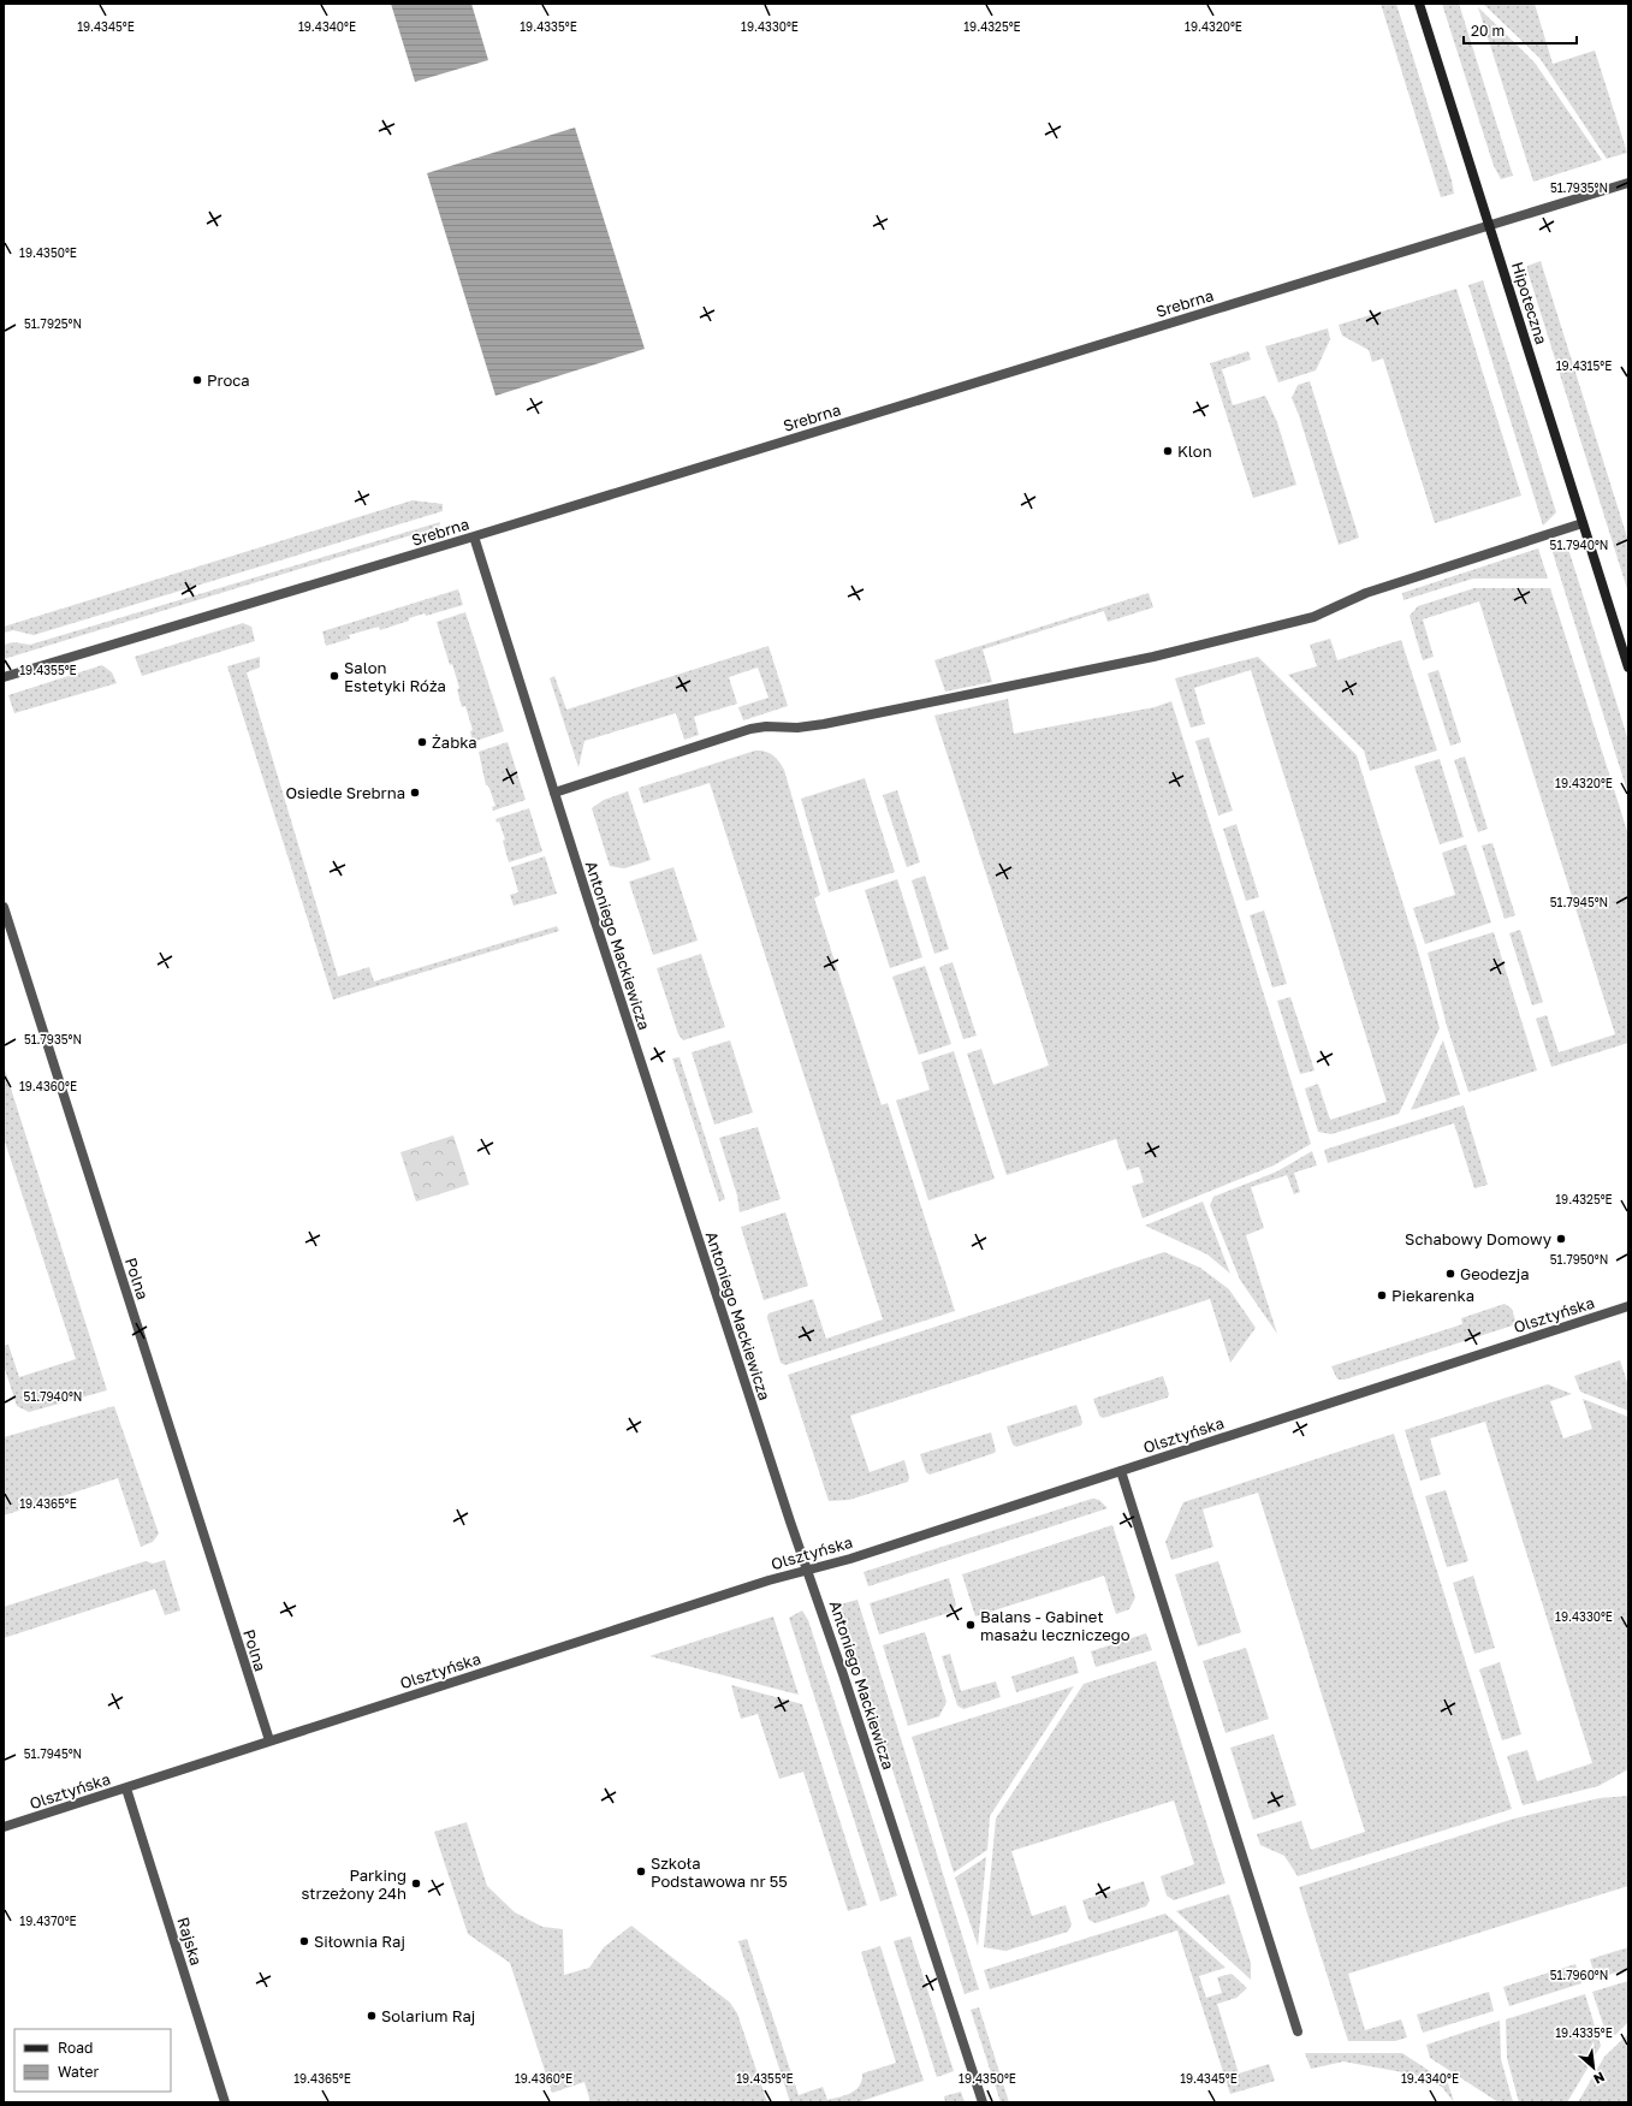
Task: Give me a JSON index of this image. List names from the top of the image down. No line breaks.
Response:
{"streets":{"street":["Srebrna","Hipoteczna","Antoniego Mackiewicza","Polna","Olsztyńska","Rajska"]},"crossings":[["Srebrna","Hipoteczna"],["Srebrna","Antoniego Mackiewicza"],["Antoniego Mackiewicza","Olsztyńska"],["Polna","Olsztyńska"],["Olsztyńska","Rajska"]],"places":["Proca","Klon","Salon Estetyki Róża","Żabka","Osiedle Srebrna","Schabowy Domowy","Geodezja","Piekarenka","Balans - Gabinet masażu leczniczego","Szkoła Podstawowa nr 55","Parking strzeżony 24h","Siłownia Raj","Solarium Raj"],"legend":["Road","Water"],"scale_bar":"20 m","north":"bottom right","coordinates":["19.4345°E","19.4340°E","19.4335°E","19.4325°E","19.4320°E","19.4330°E","51.7935°N","19.4350°E","51.7925°N","19.4315°E","51.7940°N","19.4355°E","51.7945°N","19.4360°E","51.7950°N","19.4365°E","19.4370°E","51.7960°N"]}
